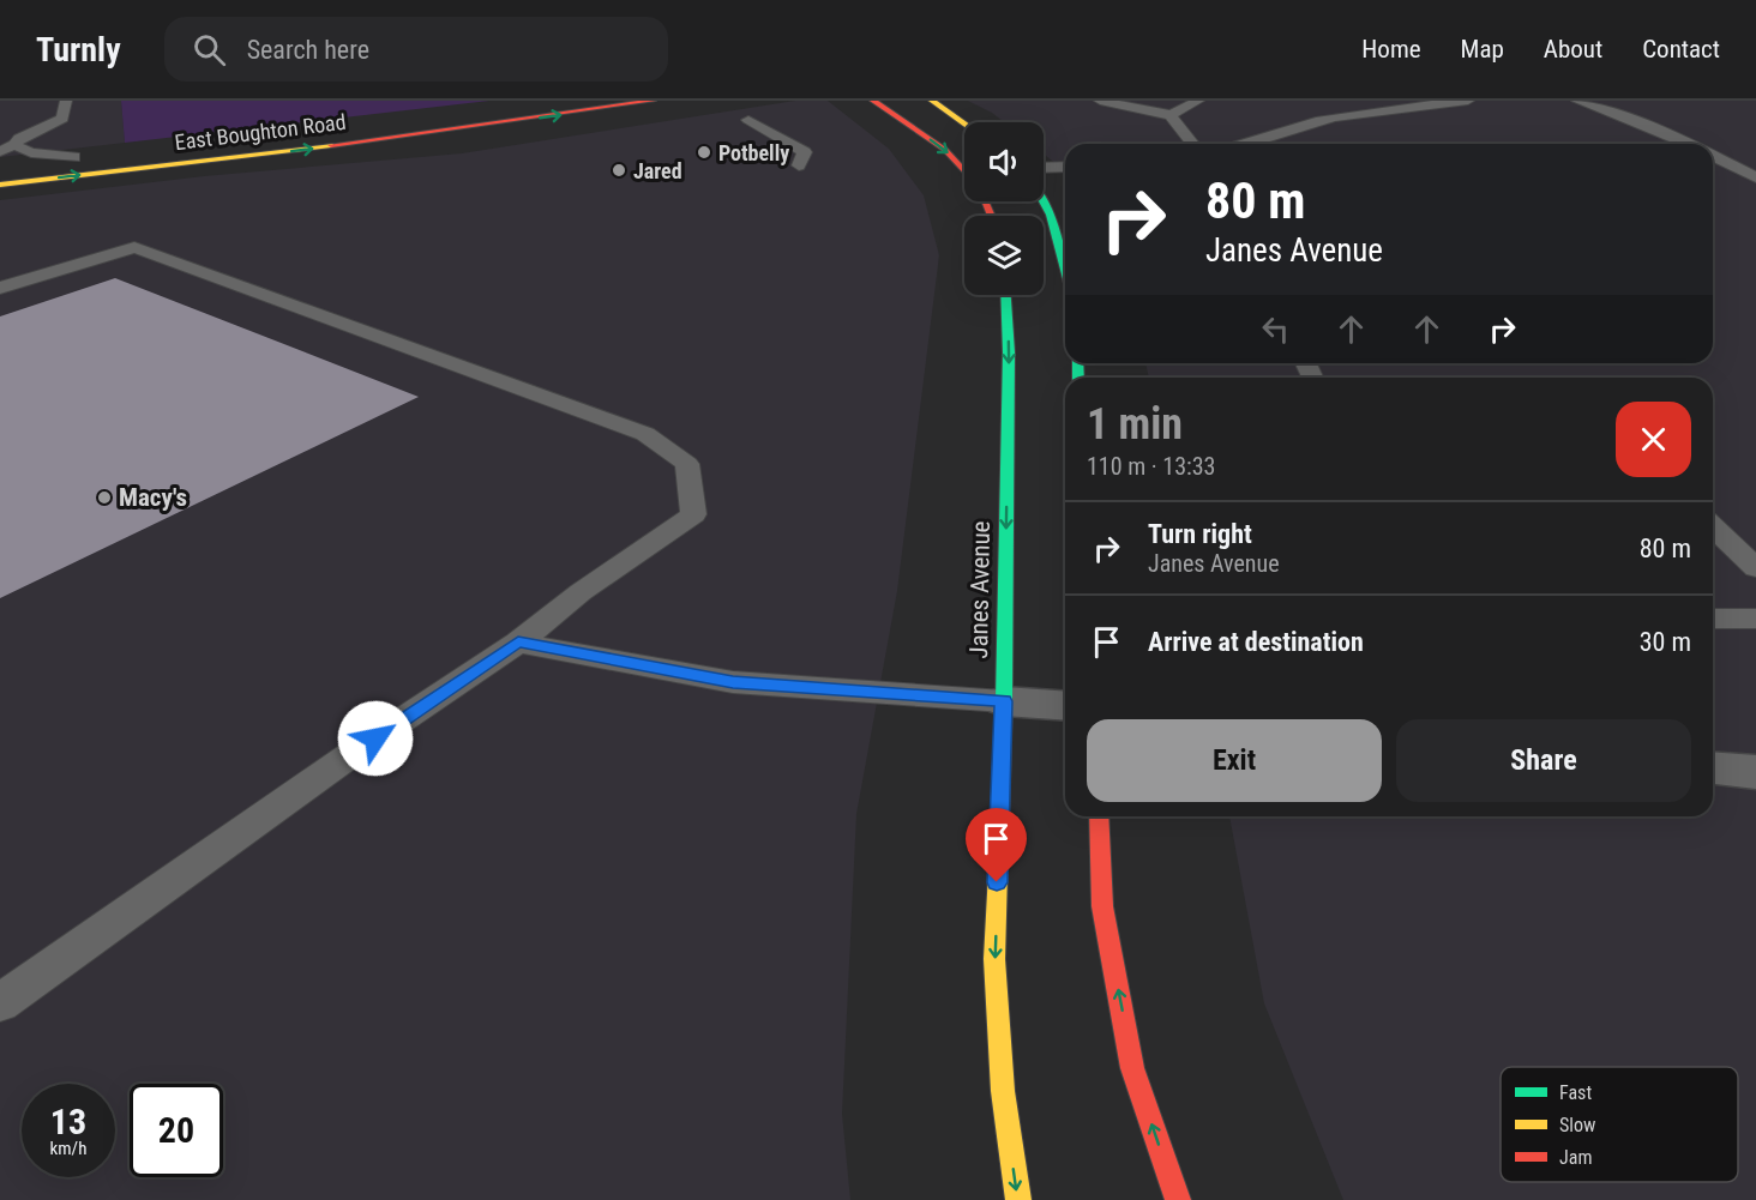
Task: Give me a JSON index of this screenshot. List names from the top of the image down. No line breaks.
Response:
{"streets":{"street":["East Boughton Road","Janes Avenue"]},"places":["Potbelly","Jared","Macy's"],"legend":["Fast","Slow","Jam"],"page":{"header":"Turnly","search":"Search here","nav":["Home","Map","About","Contact"],"turn":["80 m","Janes Avenue"],"heading":["1 min","110 m · 13:33"],"list":[{"name":"Turn right","note":"Janes Avenue","value":"80 m"},{"name":"Arrive at destination","value":"30 m"}],"buttons":["Exit","Share"],"speed":"13 km/h","limit":"20"}}
